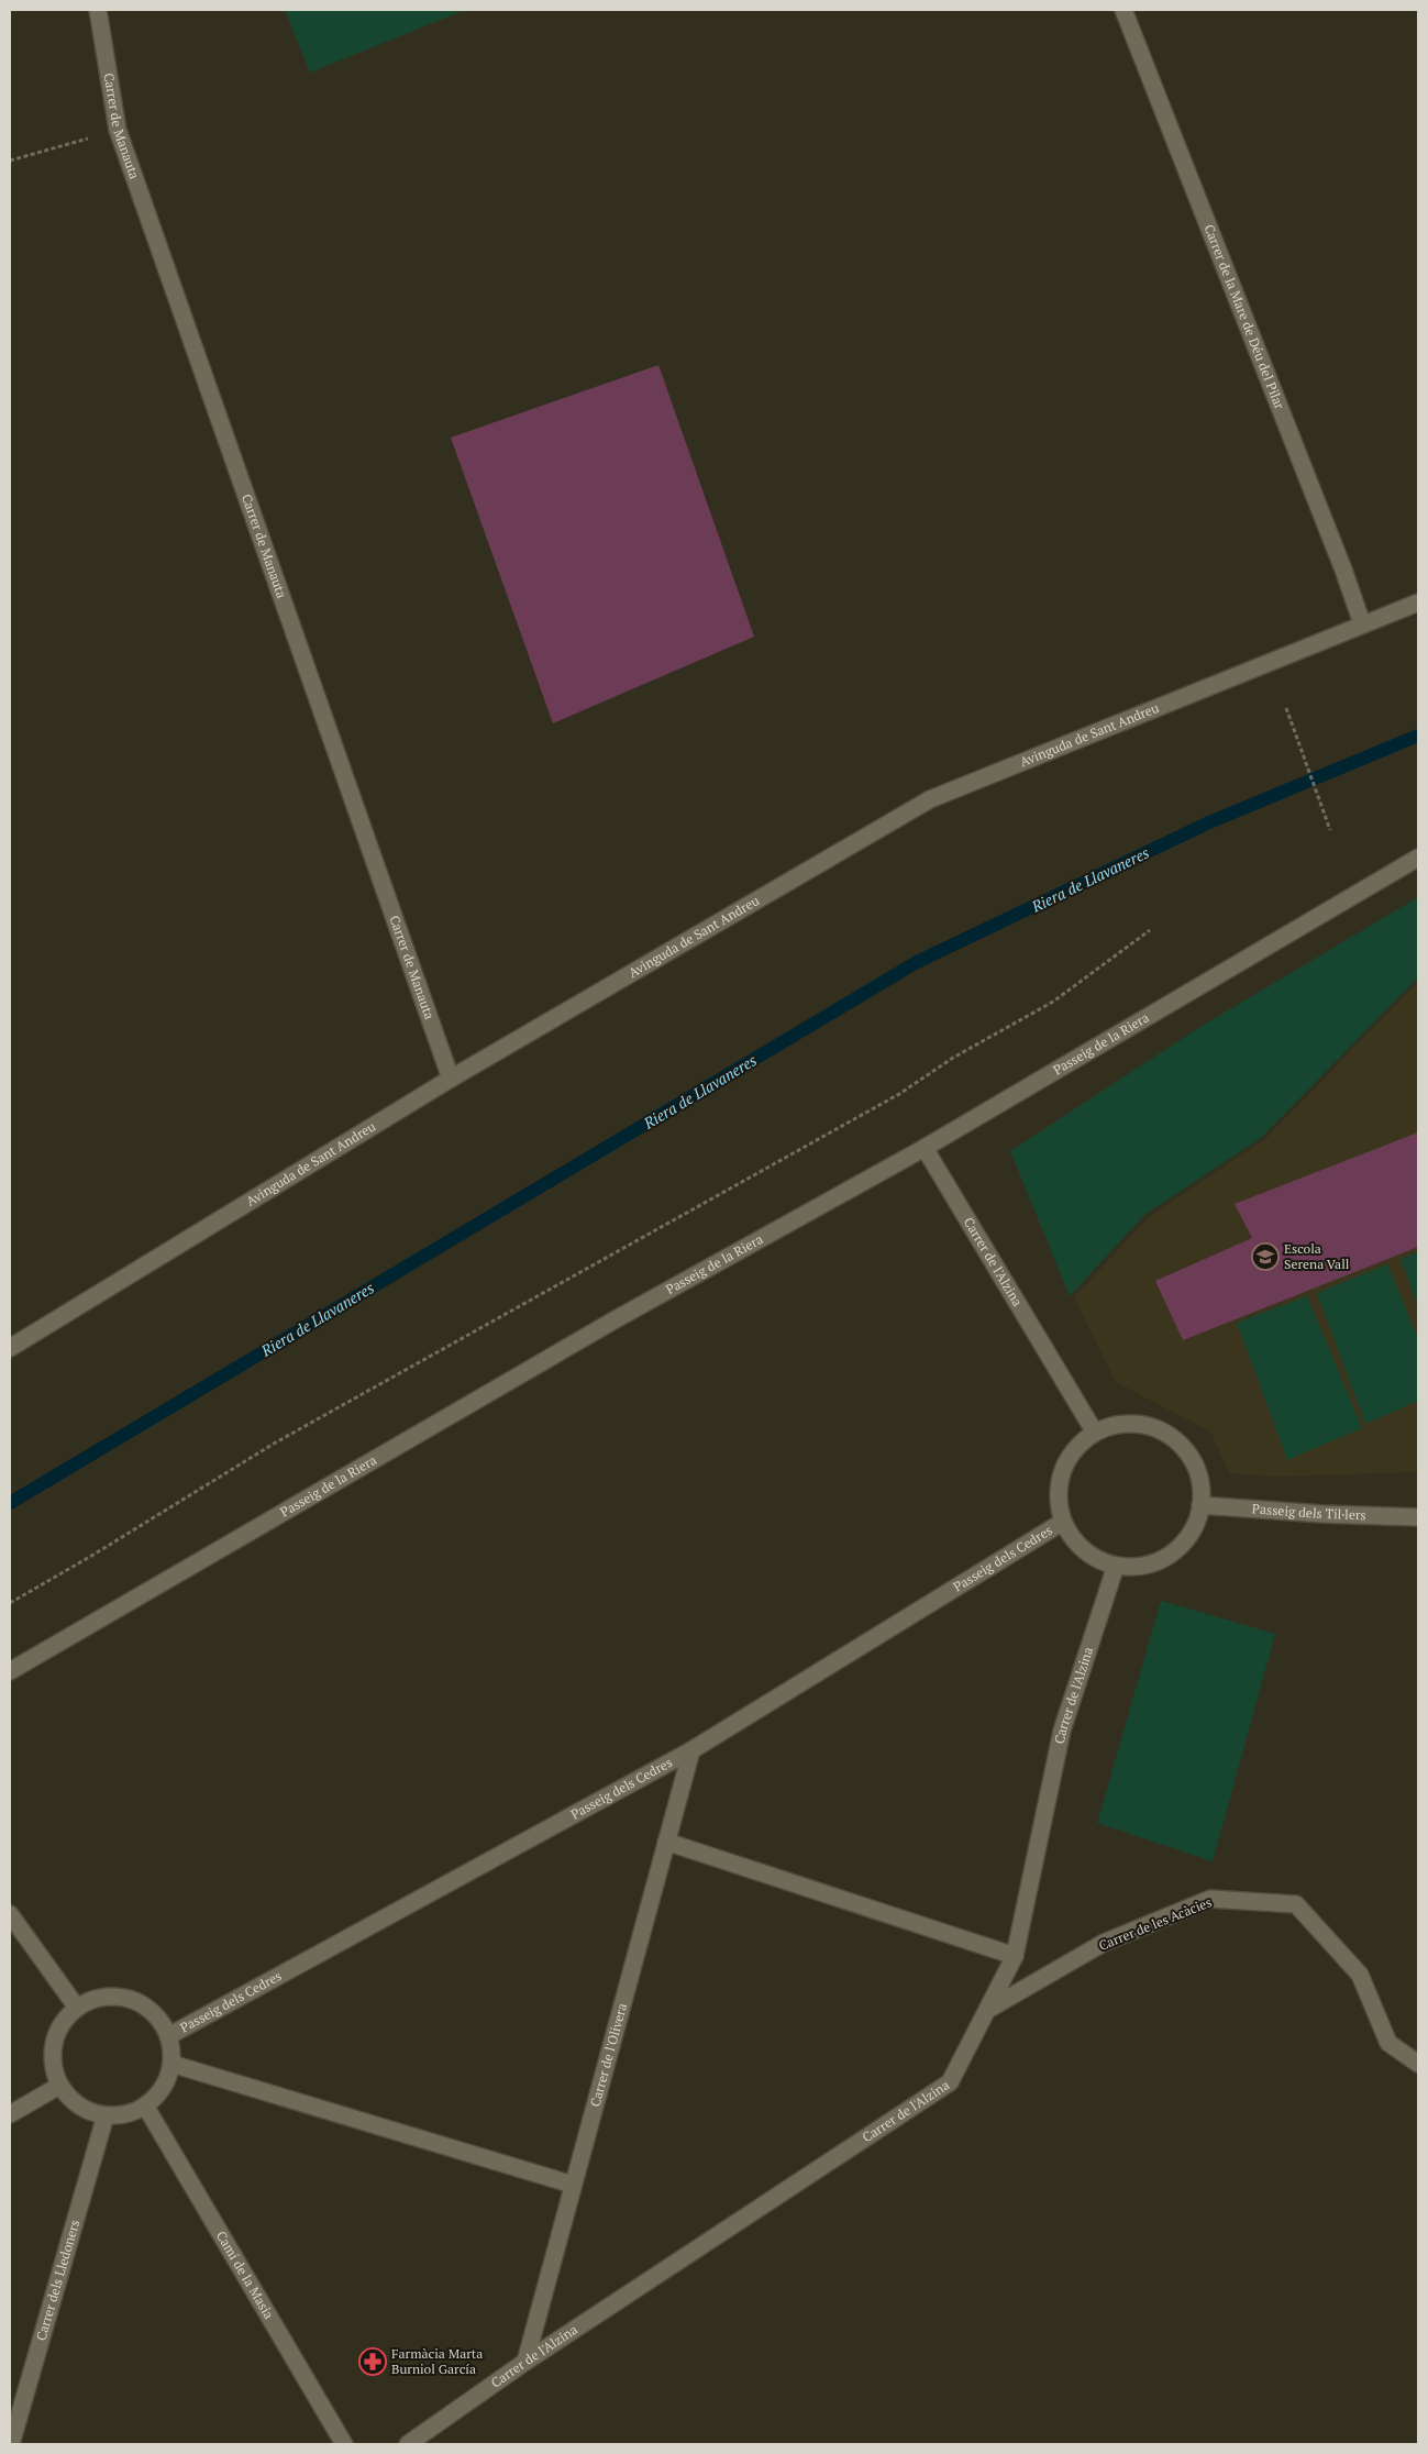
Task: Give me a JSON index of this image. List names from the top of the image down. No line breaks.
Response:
{"streets":{"street":["Carrer de Manauta","Carrer de la Mare de Déu del Pilar","Avinguda de Sant Andreu","Passeig de la Riera","Carrer de l'Alzina","Passeig dels Til·lers","Passeig dels Cedres","Carrer de les Acàcies","Carrer de l'Olivera","Camí de la Masia","Carrer dels Lledoners"]},"crossings":[["Carrer de Manauta","Avinguda de Sant Andreu"],["Carrer de la Mare de Déu del Pilar","Avinguda de Sant Andreu"],["Passeig de la Riera","Carrer de l'Alzina"],["Carrer de l'Alzina","Passeig dels Til·lers"],["Carrer de l'Alzina","Passeig dels Cedres"],["Carrer de l'Alzina","Carrer de les Acàcies"],["Carrer de l'Alzina","Carrer de l'Olivera"],["Passeig dels Til·lers","Passeig dels Cedres"],["Passeig dels Cedres","Carrer de l'Olivera"],["Passeig dels Cedres","Camí de la Masia"],["Passeig dels Cedres","Carrer dels Lledoners"],["Camí de la Masia","Carrer dels Lledoners"]],"water":["Riera de Llavaneres"],"places":{"school or university":["Escola Serena Vall"],"pharmacy":["Farmàcia Marta Burniol García"]}}
